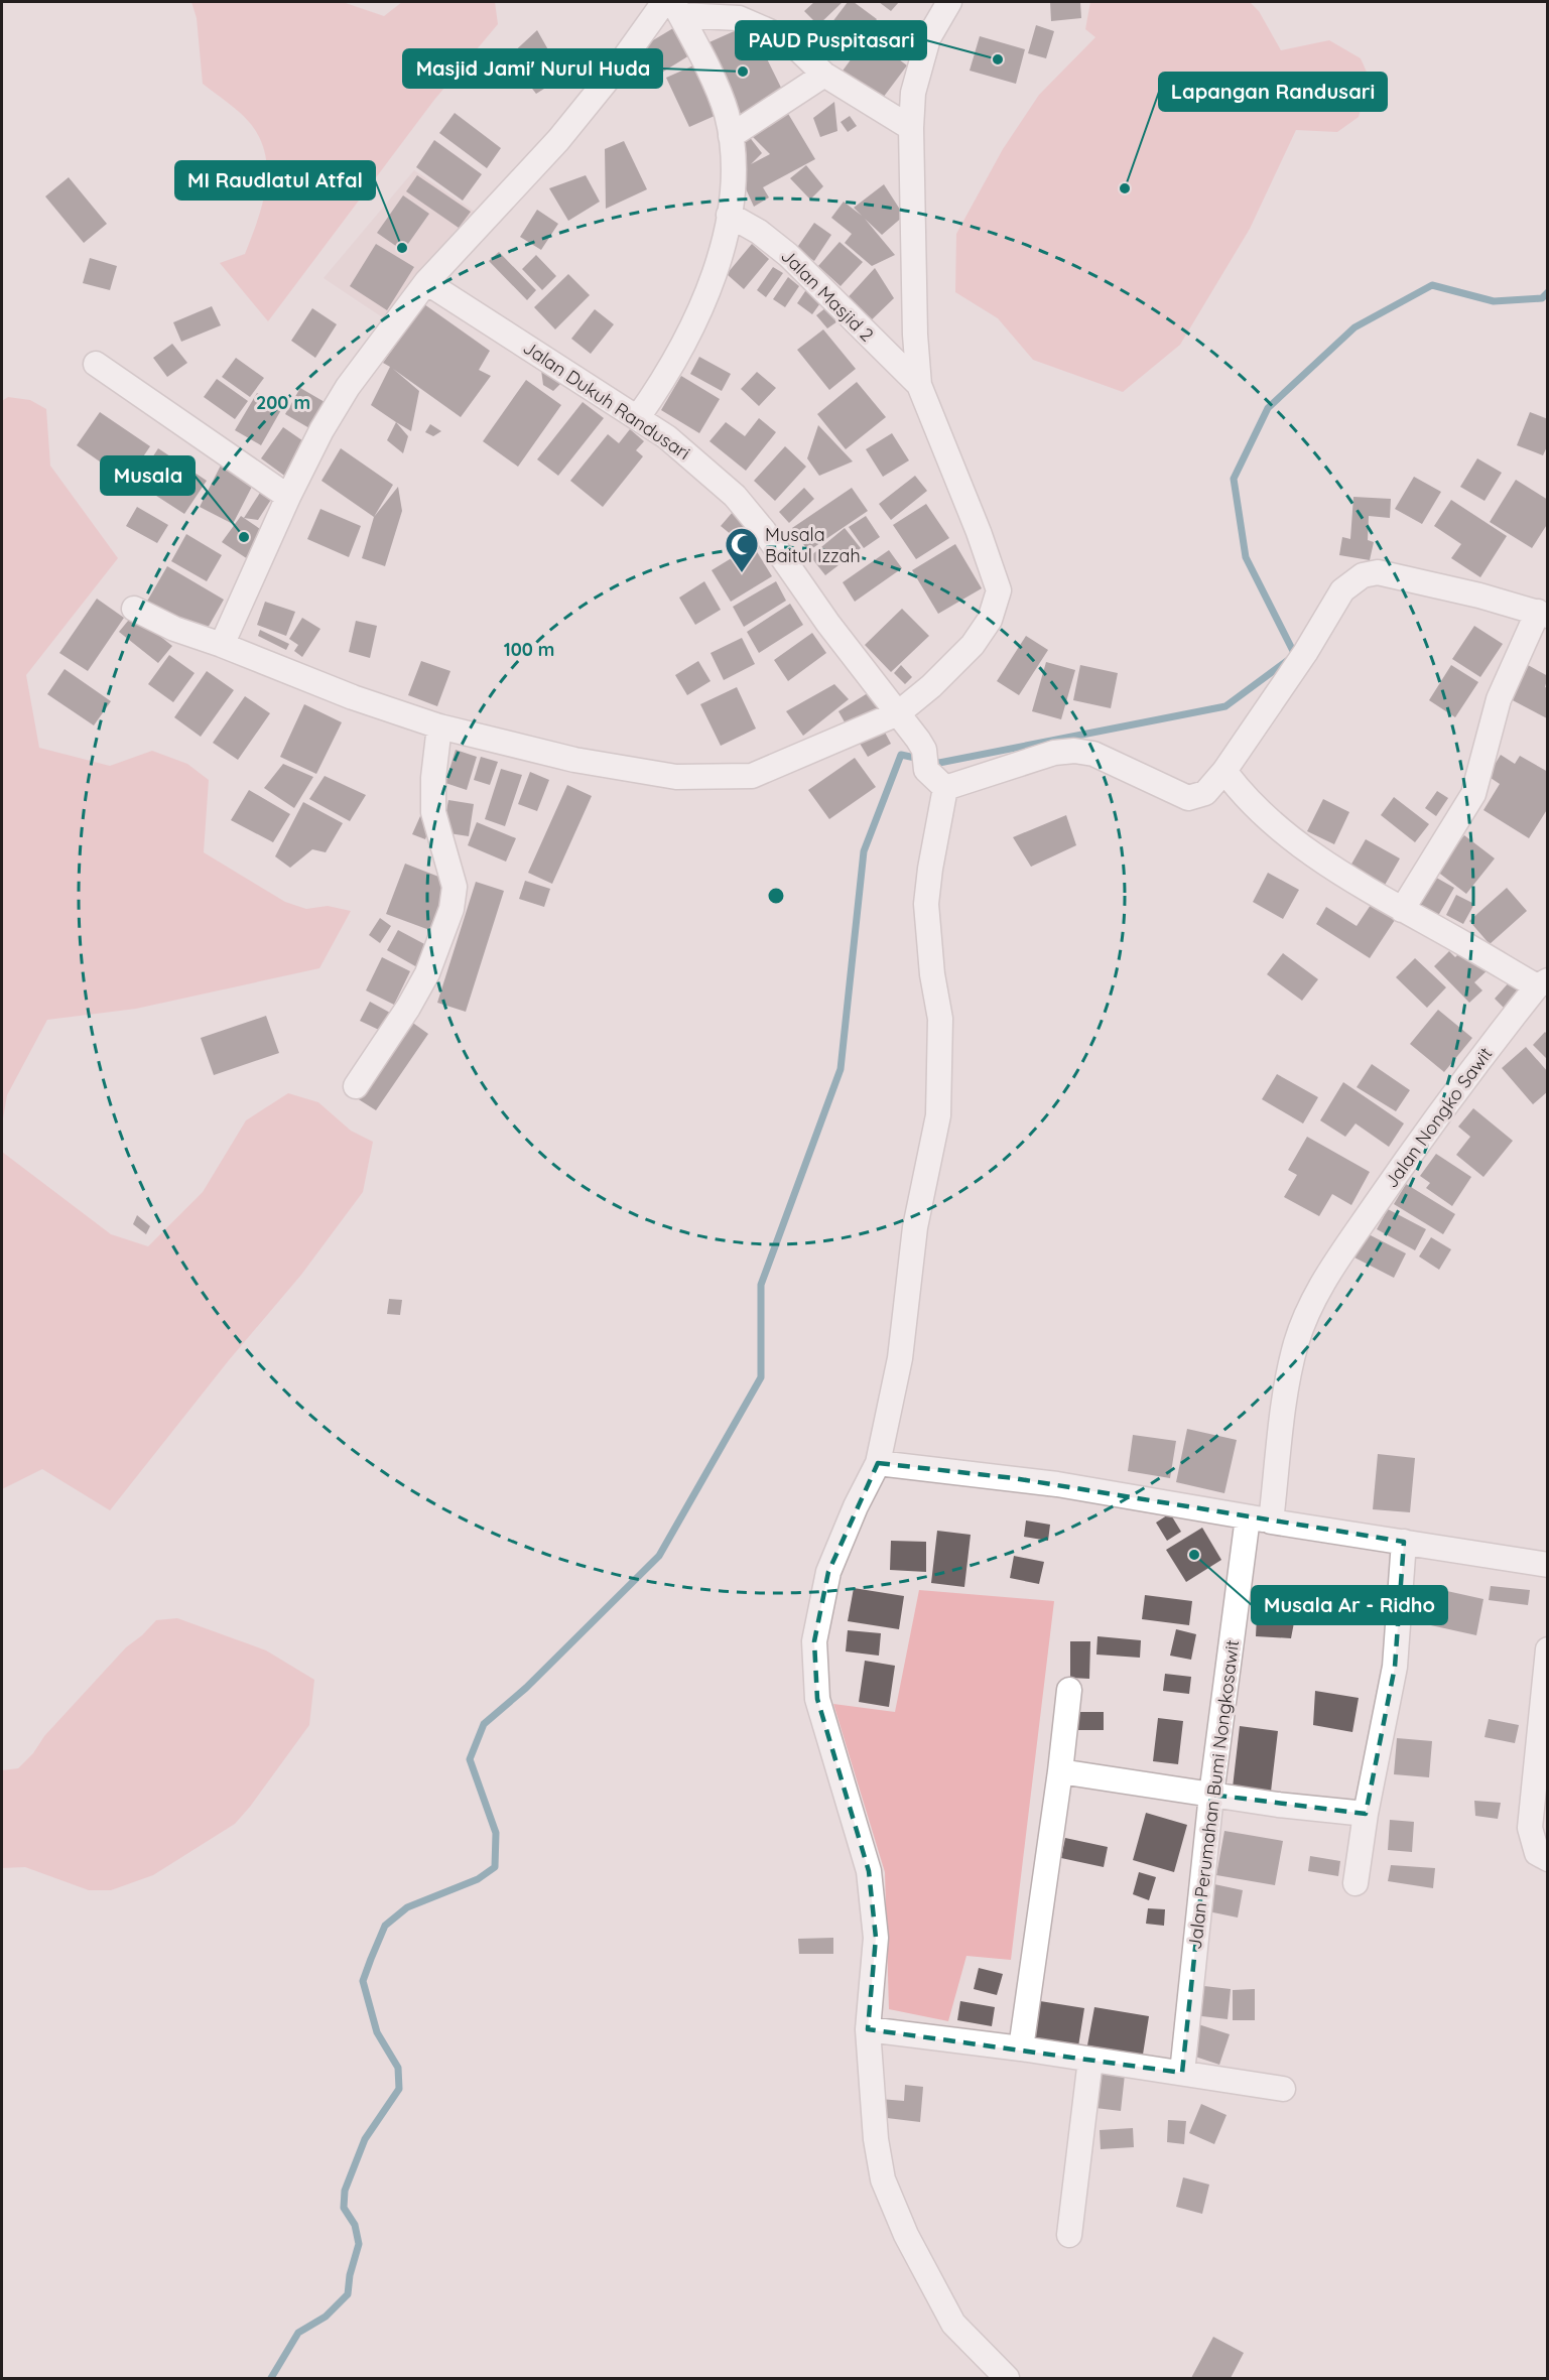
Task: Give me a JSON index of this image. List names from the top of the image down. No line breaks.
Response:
{"streets":{"street":["Jalan Masjid 2","Jalan Dukuh Randusari","Jalan Nongko Sawit","Jalan Perumahan Bumi Nongkosawit"]},"places":{"other":["PAUD Puspitasari","Masjid Jami' Nurul Huda","Lapangan Randusari","MI Raudlatul Atfal","Musala","Musala Ar - Ridho"],"mosque":["Musala Baitul Izzah"]},"rings":["200 m","100 m"]}
